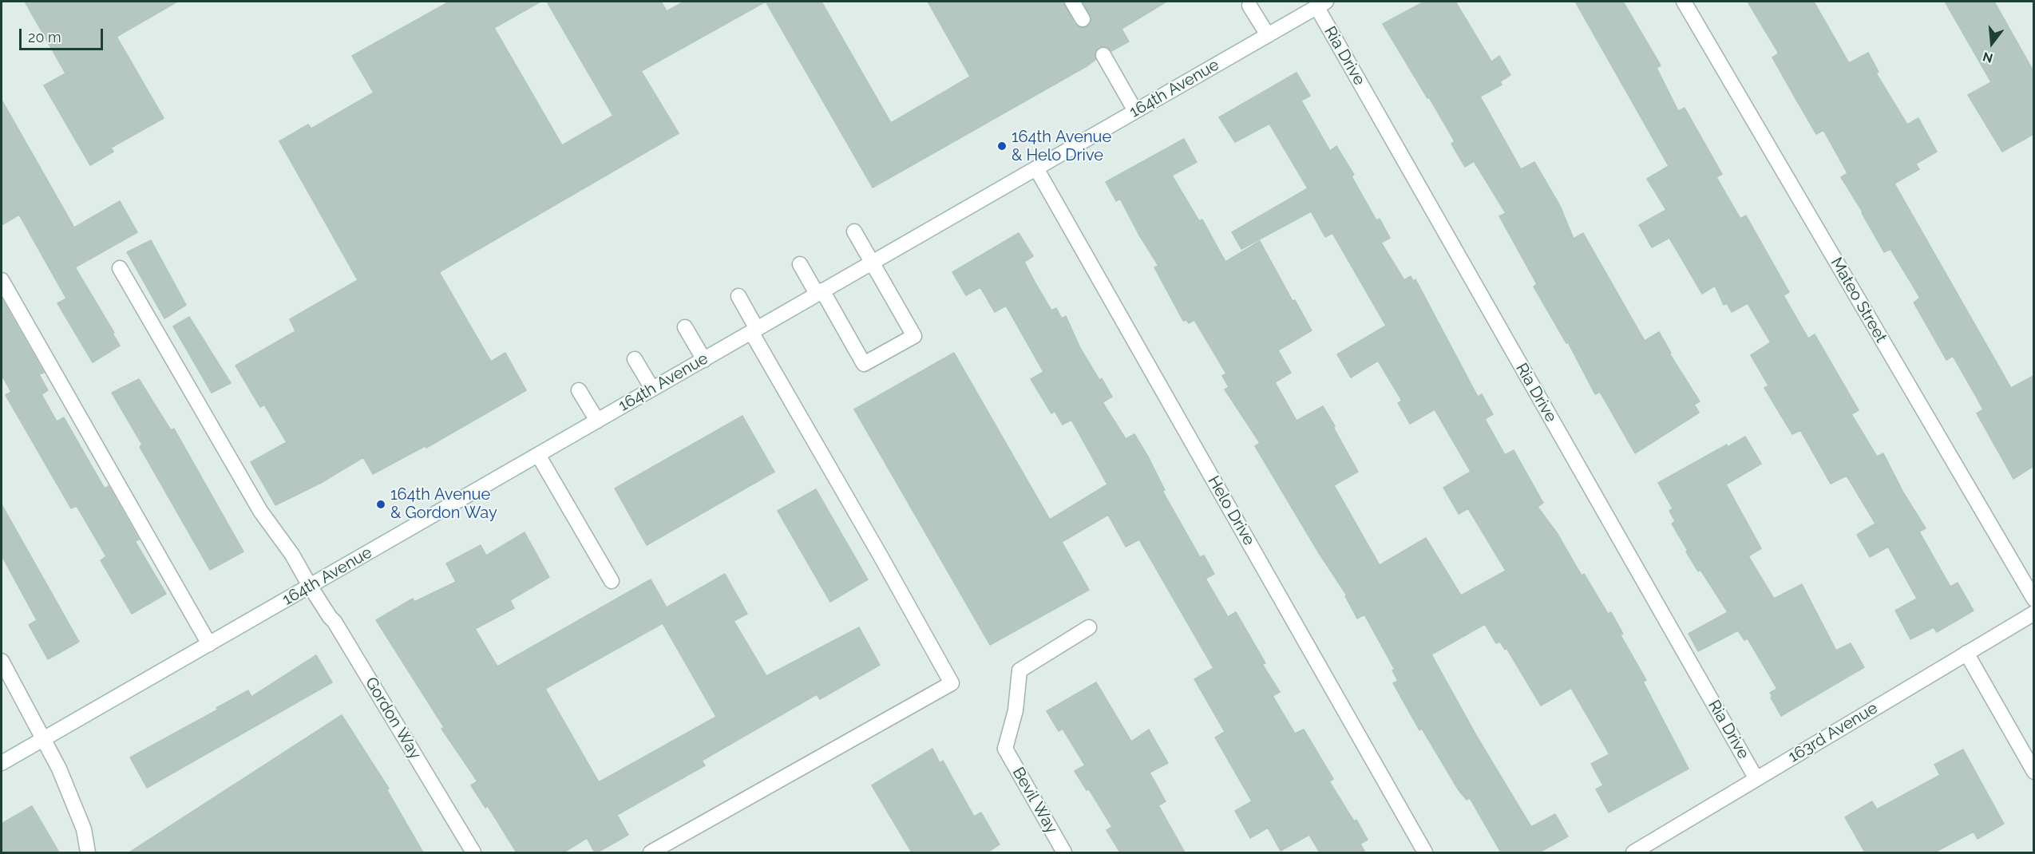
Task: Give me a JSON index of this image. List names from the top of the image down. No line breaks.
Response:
{"streets":{"street":["Ria Drive","164th Avenue","Mateo Street","Helo Drive","Gordon Way","163rd Avenue","Bevil Way"]},"crossings":[["Ria Drive","164th Avenue"],["Ria Drive","163rd Avenue"],["164th Avenue","Helo Drive"],["164th Avenue","Gordon Way"]],"places":["164th Avenue & Helo Drive","164th Avenue & Gordon Way"],"scale_bar":"20 m","north":"bottom"}
